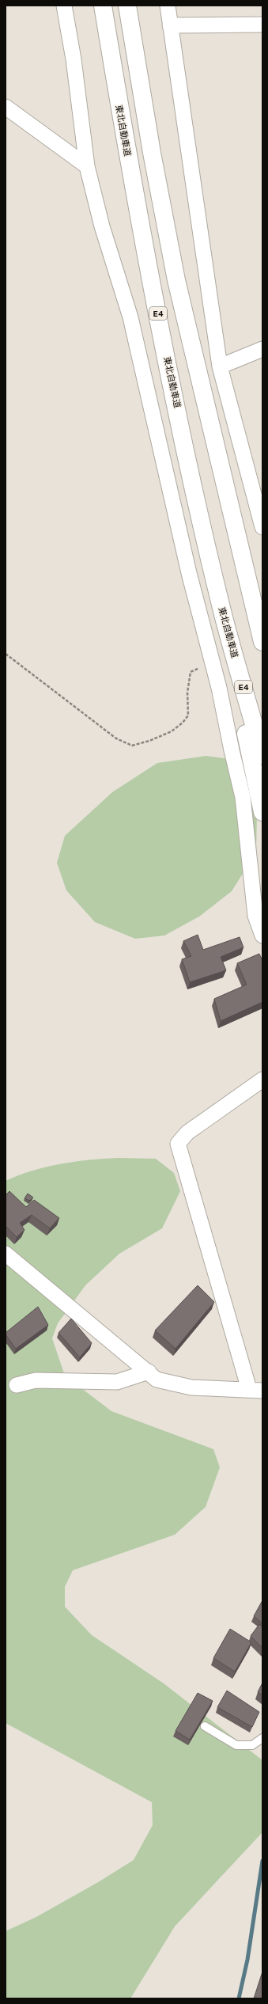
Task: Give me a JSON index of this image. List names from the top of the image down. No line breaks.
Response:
{"streets":{"highway":["東北自動車道","E4"]}}
